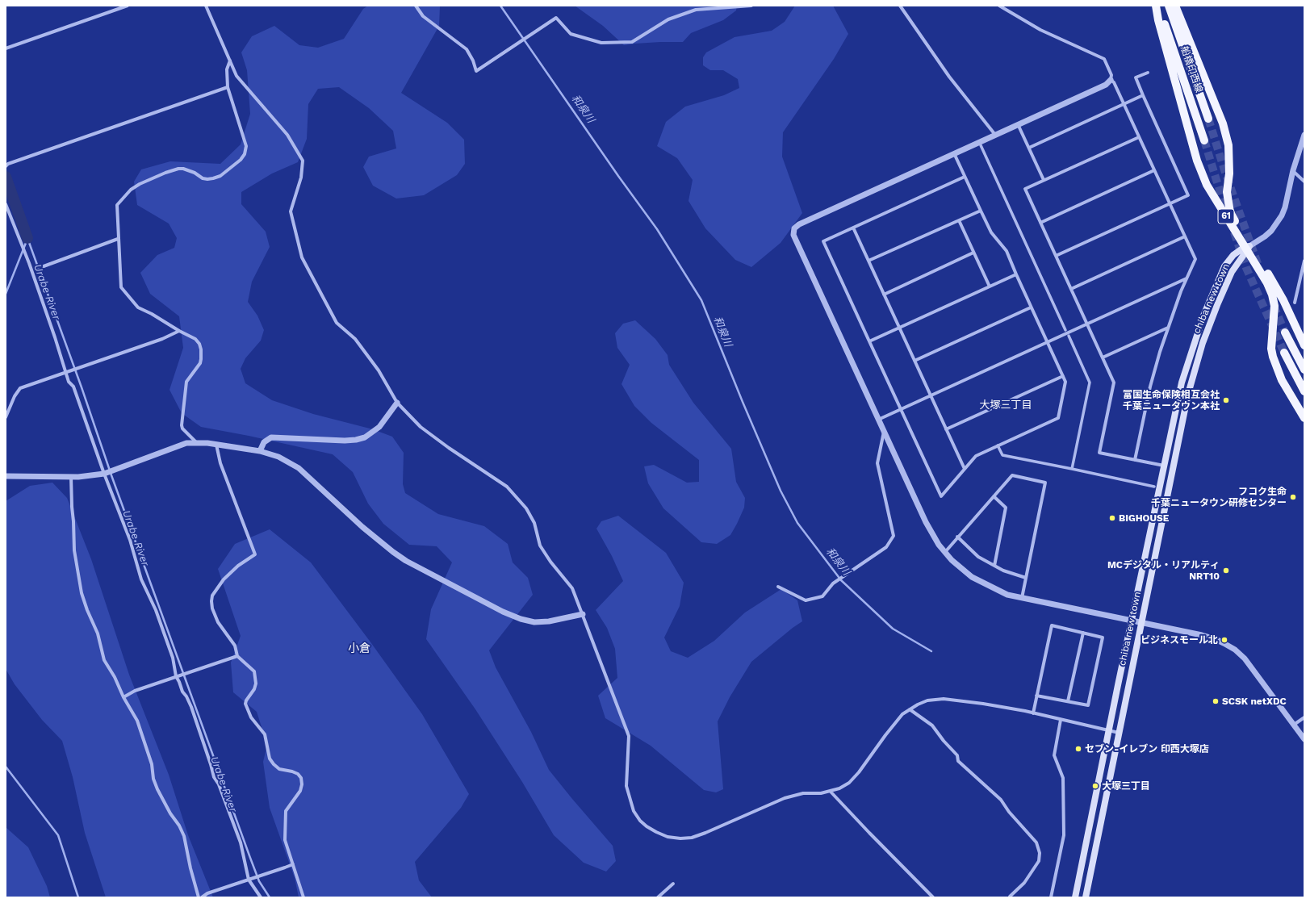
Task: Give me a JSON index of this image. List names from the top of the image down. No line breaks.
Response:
{"streets":{"main road":["船橋印西線","61","chiba new town"]},"crossings":[["船橋印西線","61"],["61","chiba new town"]],"districts":["大塚三丁目","小倉"],"water":["和泉川","Urabe River"],"places":["富国生命保険相互会社 千葉ニュータウン本社","フコク生命 千葉ニュータウン研修センター","BIGHOUSE","MCデジタル・リアルティ NRT10","ビジネスモール北","SCSK netXDC","セブン-イレブン 印西大塚店","大塚三丁目"]}
